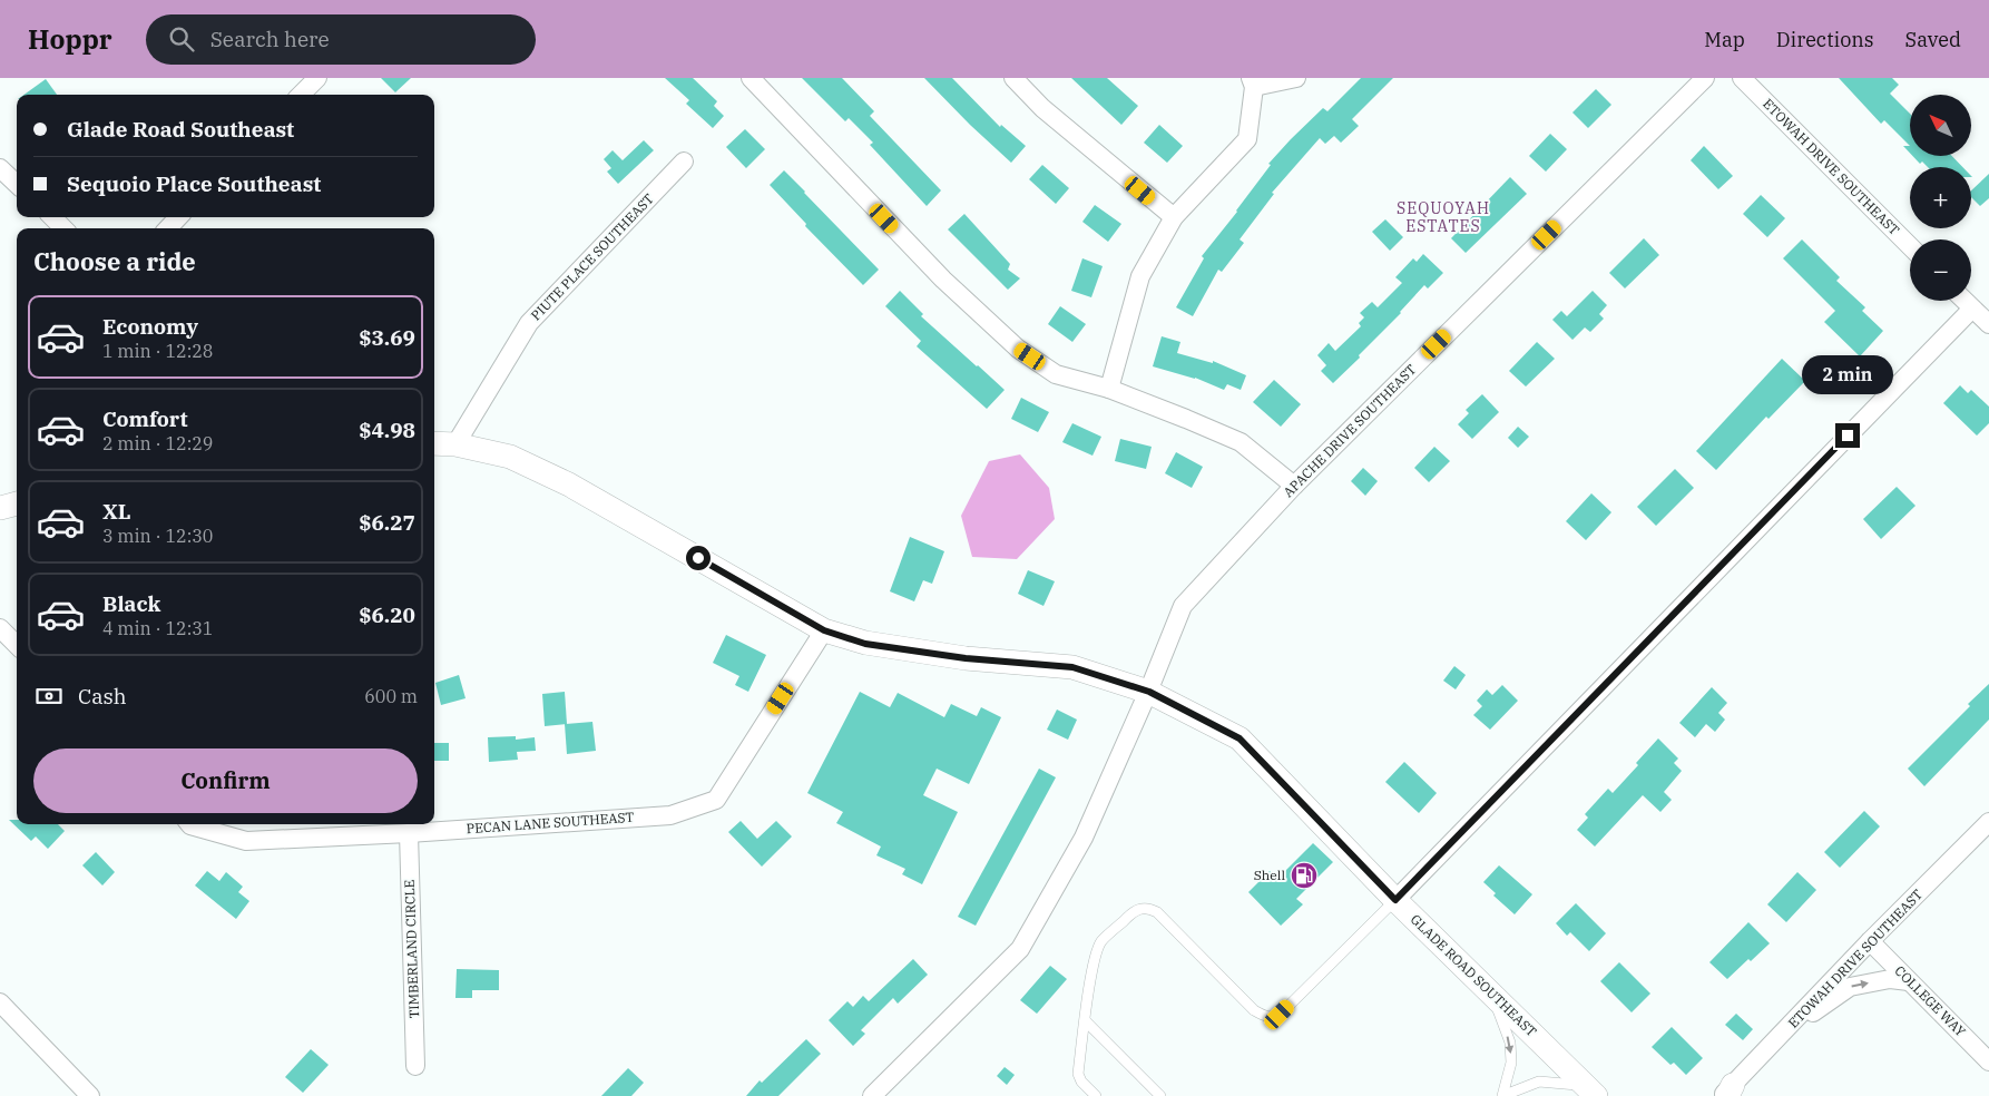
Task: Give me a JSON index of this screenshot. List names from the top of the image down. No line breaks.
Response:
{"streets":{"street":["ETOWAH DRIVE SOUTHEAST","PIUTE PLACE SOUTHEAST","APACHE DRIVE SOUTHEAST","PECAN LANE SOUTHEAST","TIMBERLAND CIRCLE","GLADE ROAD SOUTHEAST","COLLEGE WAY"]},"crossings":[["ETOWAH DRIVE SOUTHEAST","COLLEGE WAY"],["PIUTE PLACE SOUTHEAST","GLADE ROAD SOUTHEAST"],["APACHE DRIVE SOUTHEAST","GLADE ROAD SOUTHEAST"],["PECAN LANE SOUTHEAST","TIMBERLAND CIRCLE"],["PECAN LANE SOUTHEAST","GLADE ROAD SOUTHEAST"]],"districts":["SEQUOYAH ESTATES"],"places":{"fuel station":["Shell"]},"north":"top left","page":{"header":"Hoppr","search":"Search here","nav":["Map","Directions","Saved"],"map_buttons":["+","−"],"banner":["Glade Road Southeast","Sequoio Place Southeast"],"heading":"Choose a ride","list":[{"name":"Economy","note":"1 min · 12:28","value":"$3.69"},{"name":"Comfort","note":"2 min · 12:29","value":"$4.98"},{"name":"XL","note":"3 min · 12:30","value":"$6.27"},{"name":"Black","note":"4 min · 12:31","value":"$6.20"}],"bubble":"2 min","pay":["Cash","600 m"],"buttons":"Confirm"}}
